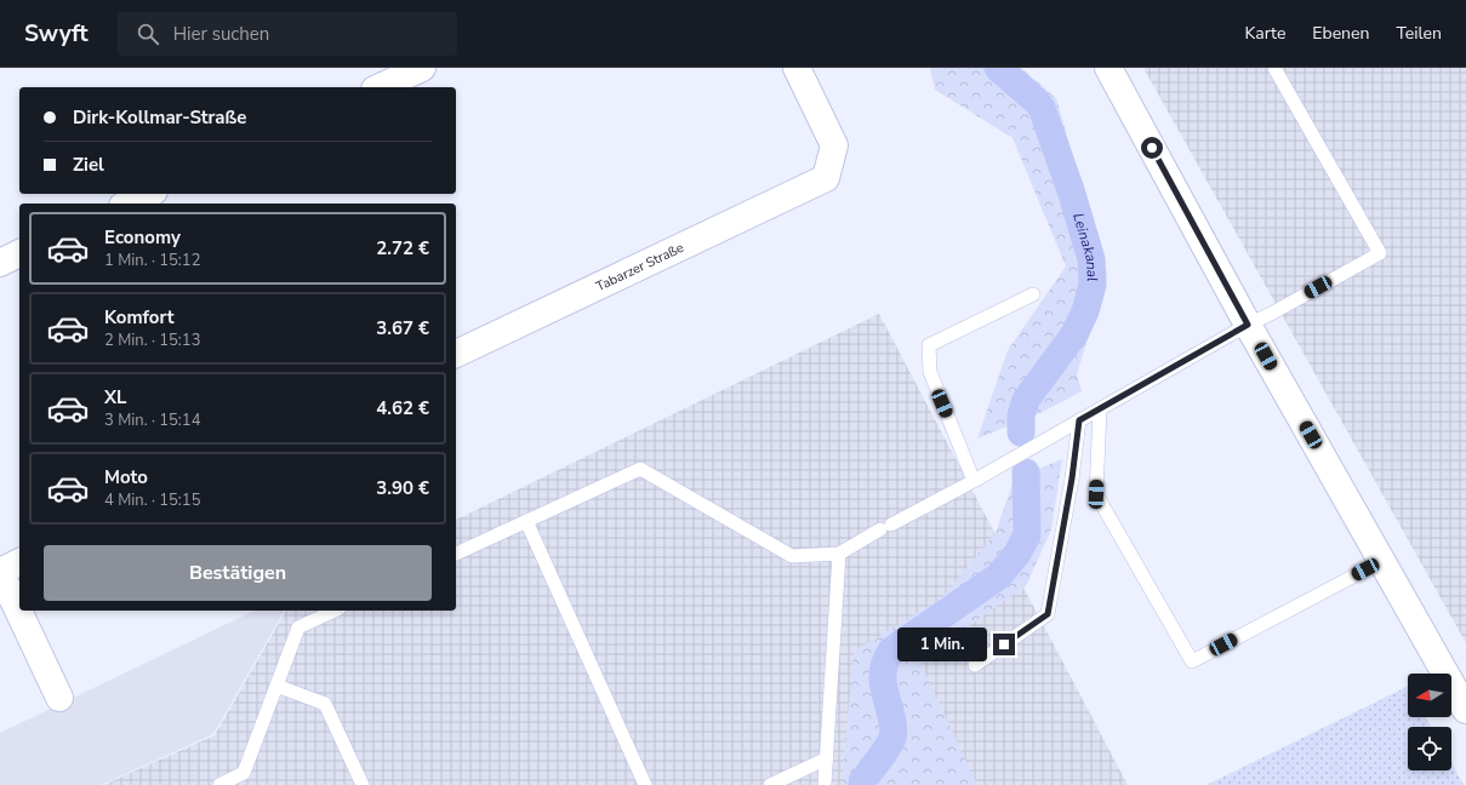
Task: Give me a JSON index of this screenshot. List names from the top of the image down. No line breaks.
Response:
{"streets":{"street":["Tabarzer Straße"]},"water":["Leinakanal"],"north":"left","page":{"header":"Swyft","search":"Hier suchen","nav":["Karte","Ebenen","Teilen"],"banner":["Dirk-Kollmar-Straße","Ziel"],"list":[{"name":"Economy","note":"1 Min. · 15:12","value":"2.72 €"},{"name":"Komfort","note":"2 Min. · 15:13","value":"3.67 €"},{"name":"XL","note":"3 Min. · 15:14","value":"4.62 €"},{"name":"Moto","note":"4 Min. · 15:15","value":"3.90 €"}],"buttons":"Bestätigen","bubble":"1 Min."}}
